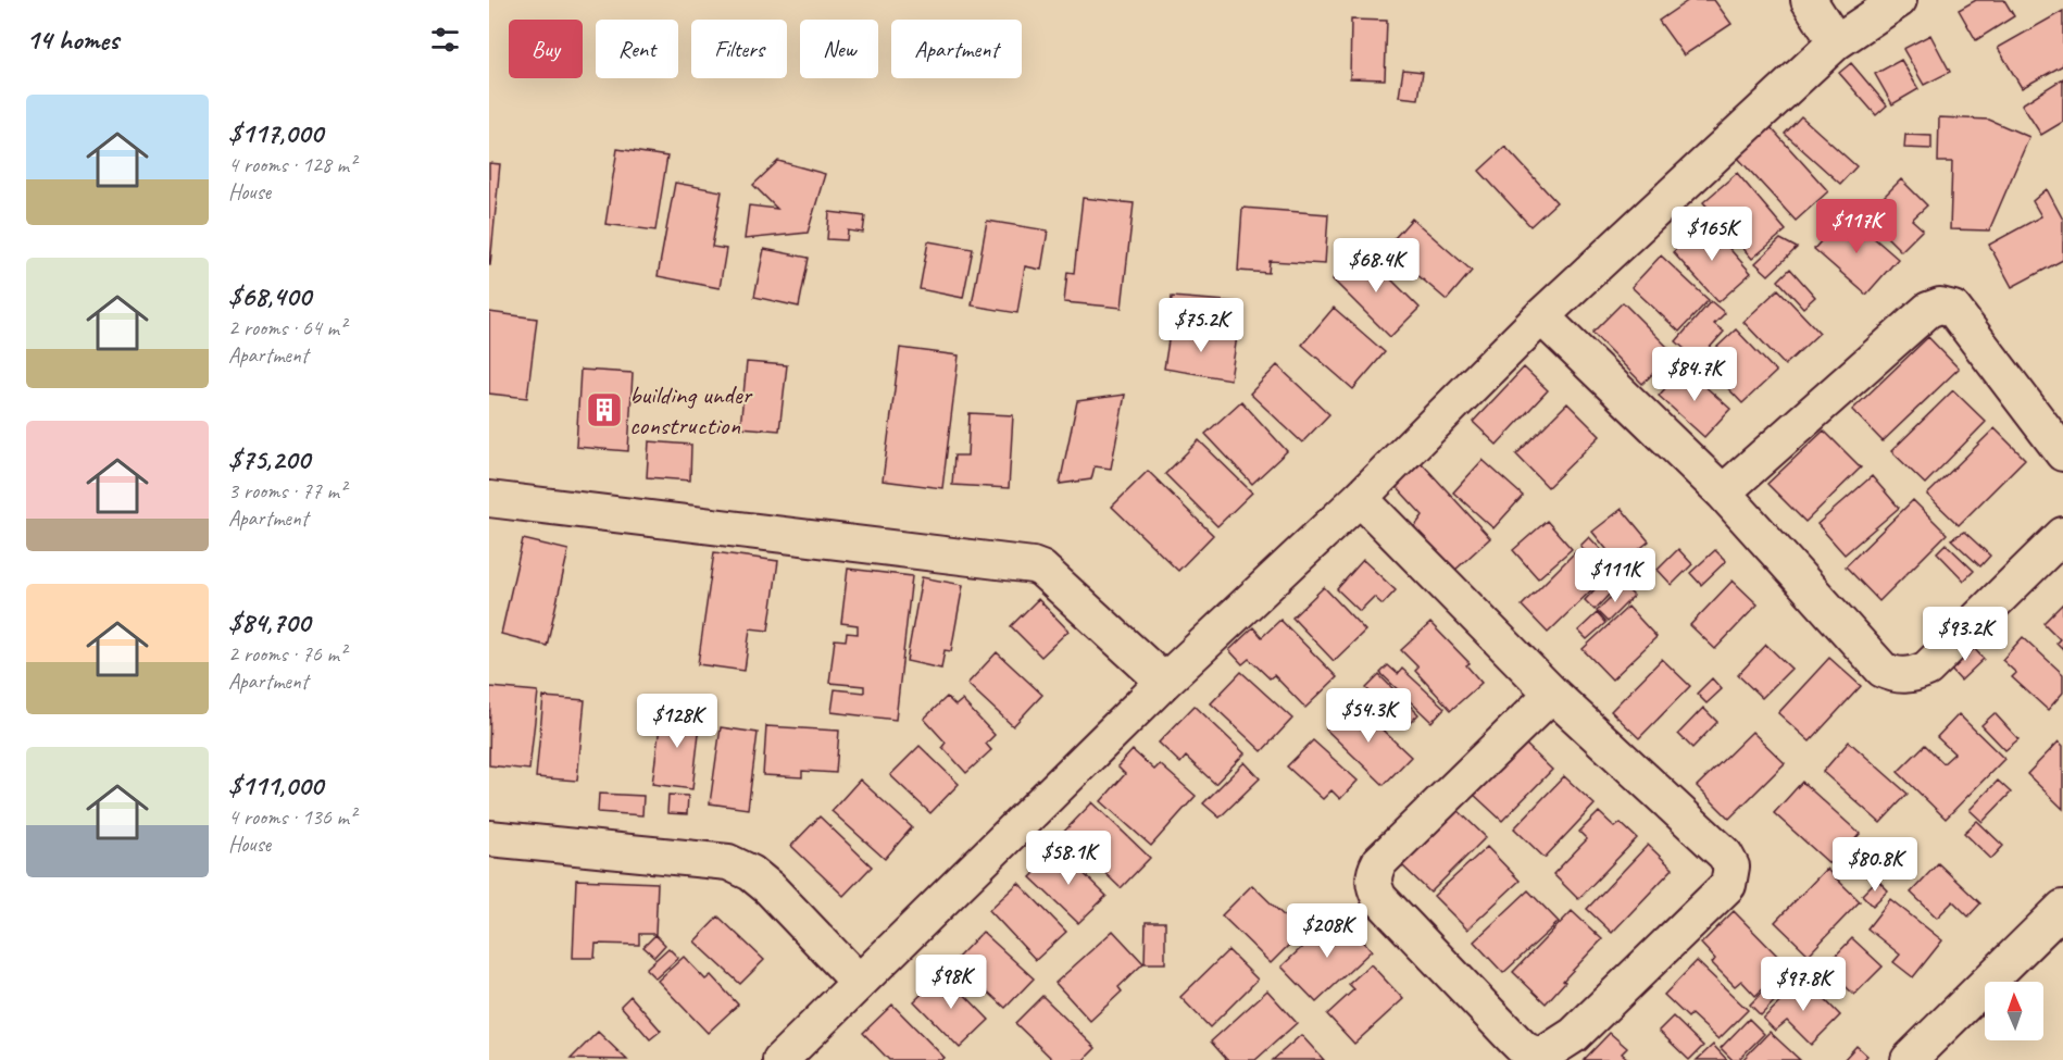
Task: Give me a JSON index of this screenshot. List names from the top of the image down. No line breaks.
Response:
{"places":{"building":["building under construction"]},"north":"top","page":{"heading":"14 homes","chip":["Buy","Rent","Filters","New","Apartment"],"list":[{"name":"$117,000","note":"4 rooms · 128 m² · House"},{"name":"$68,400","note":"2 rooms · 64 m² · Apartment"},{"name":"$75,200","note":"3 rooms · 77 m² · Apartment"},{"name":"$84,700","note":"2 rooms · 76 m² · Apartment"},{"name":"$111,000","note":"4 rooms · 136 m² · House"}],"price":["$117K","$165K","$68.4K","$75.2K","$84.7K","$111K","$93.2K","$54.3K","$128K","$58.1K","$80.8K","$208K","$98K","$97.8K"]}}
